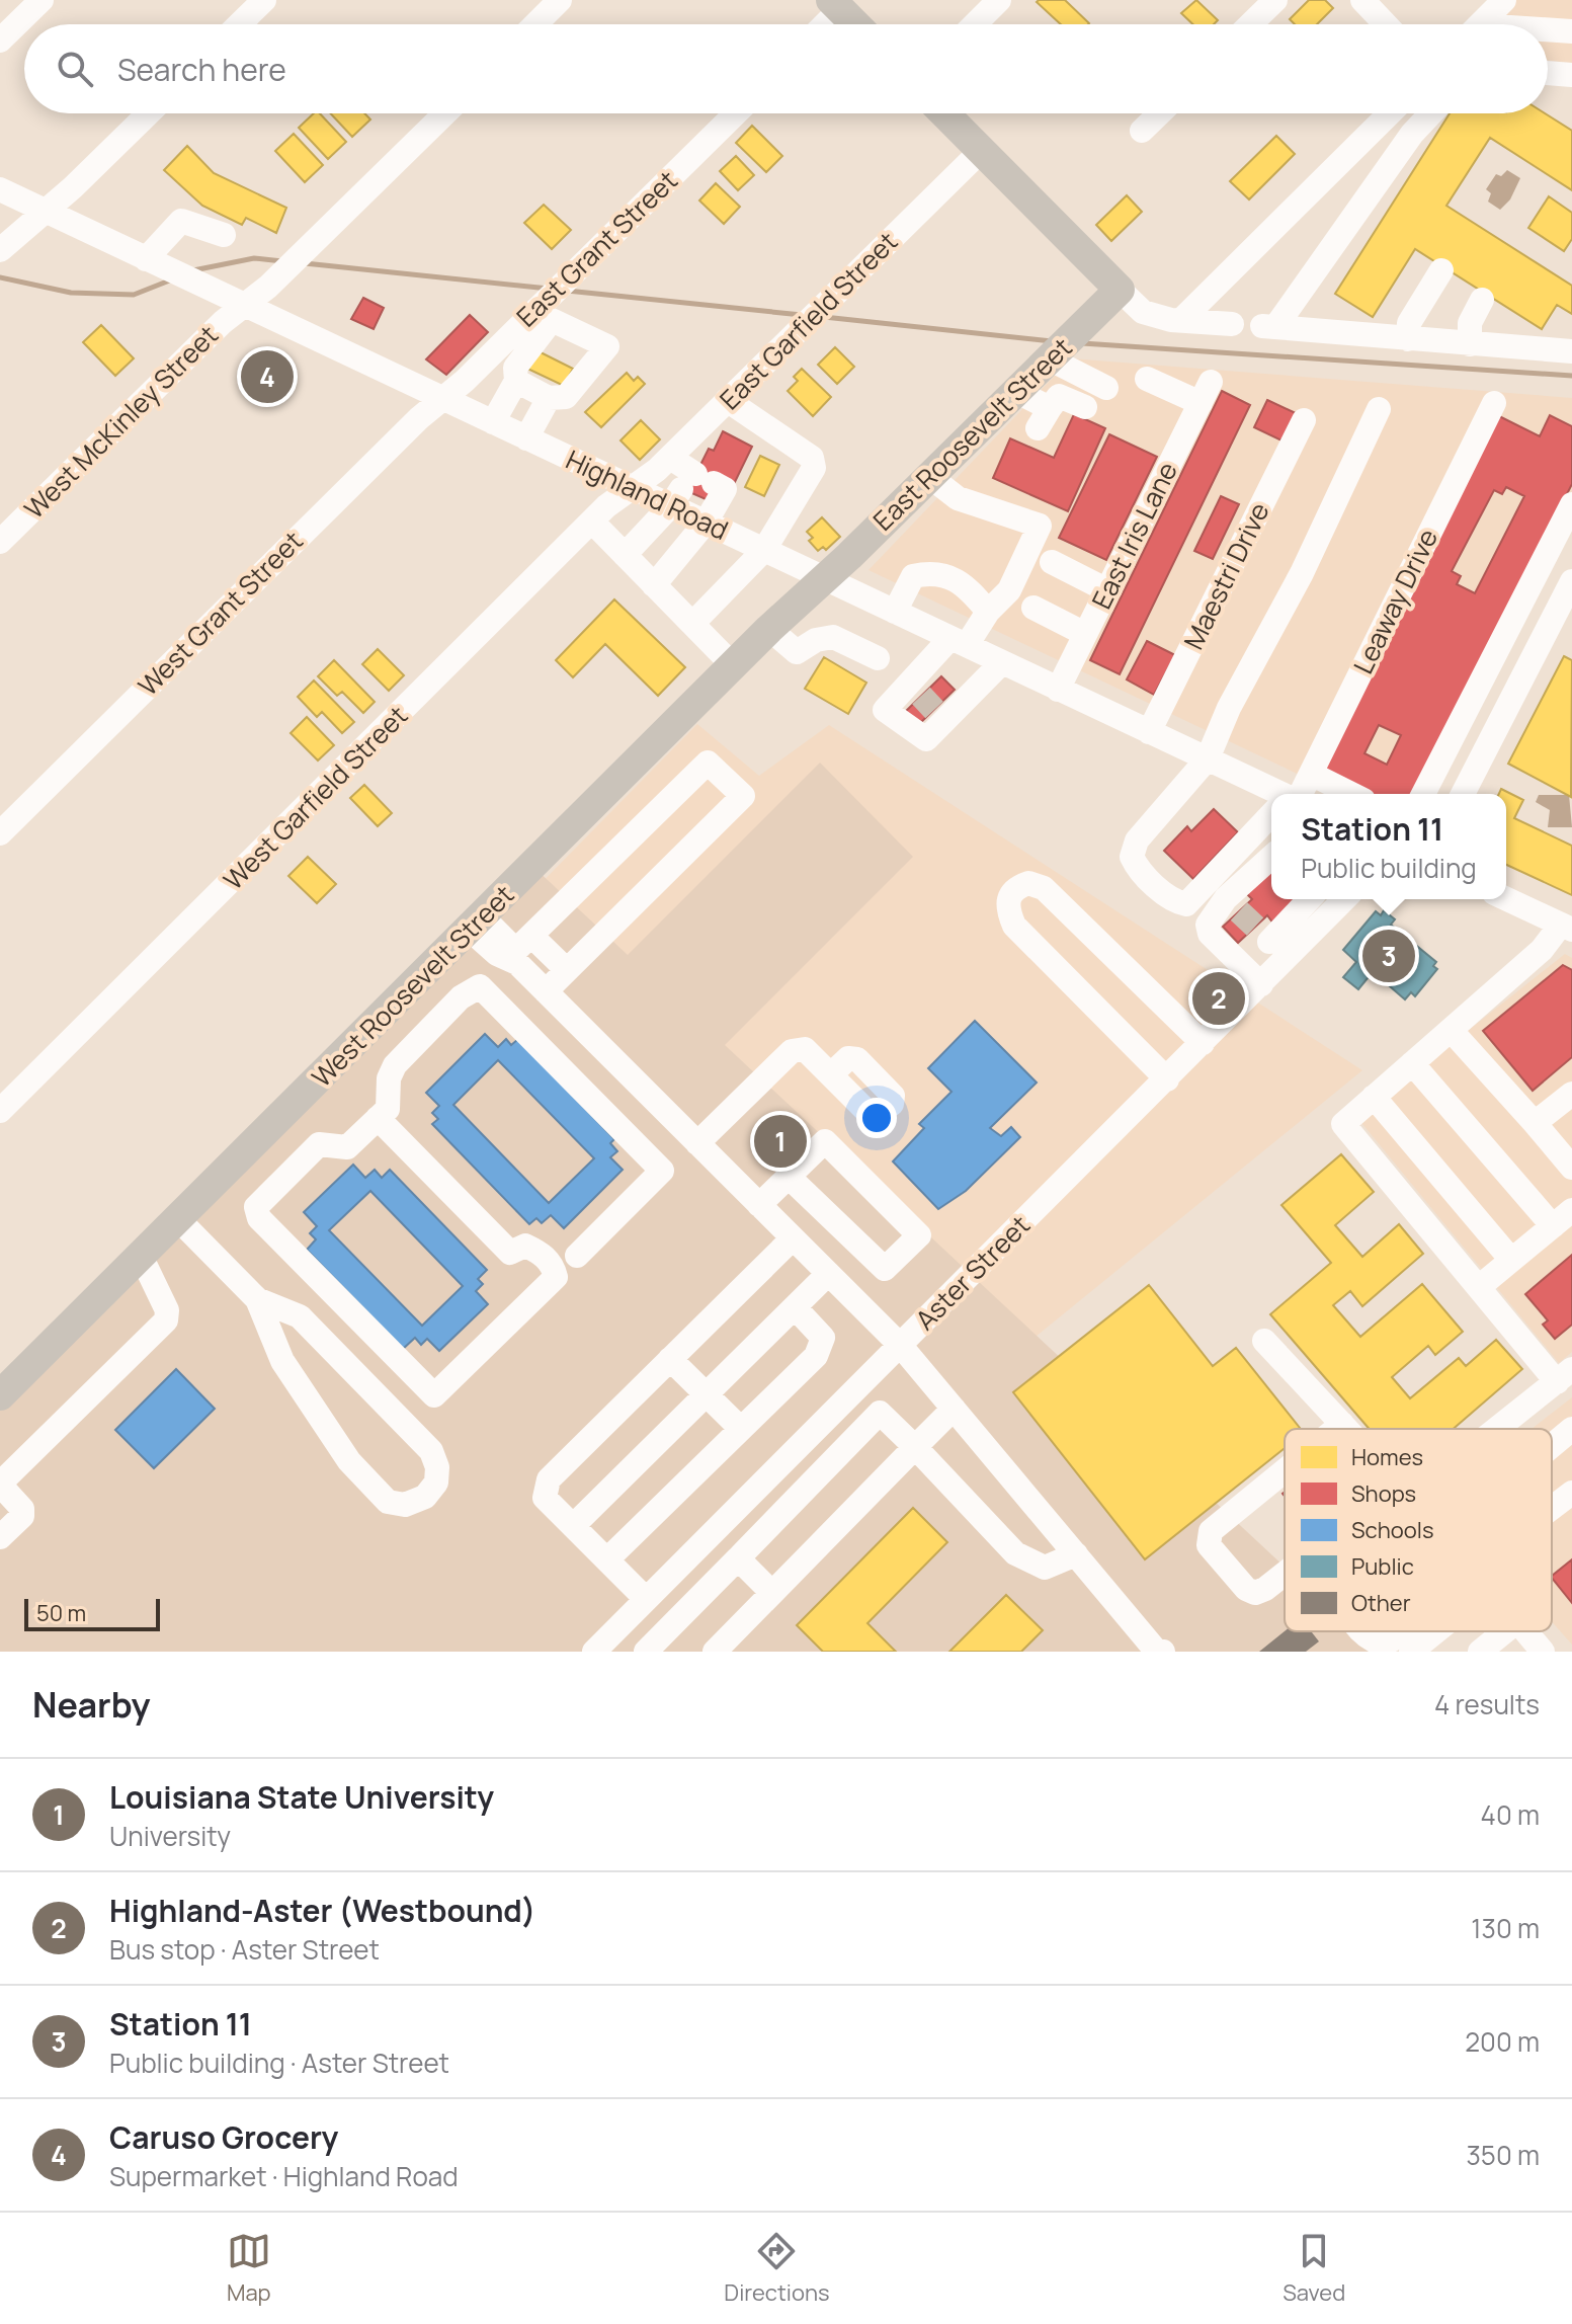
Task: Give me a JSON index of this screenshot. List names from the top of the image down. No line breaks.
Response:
{"streets":{"main road":["East Roosevelt Street","West Roosevelt Street"],"street":["East Grant Street","East Garfield Street","West McKinley Street","Highland Road","East Iris Lane","Maestri Drive","Leaway Drive","West Grant Street","West Garfield Street","Aster Street"]},"crossings":[["East Grant Street","Highland Road"],["East Grant Street","West Grant Street"],["East Garfield Street","Highland Road"],["East Garfield Street","West Garfield Street"],["West McKinley Street","Highland Road"],["East Roosevelt Street","Highland Road"],["East Roosevelt Street","West Roosevelt Street"],["Highland Road","East Iris Lane"],["Highland Road","Maestri Drive"],["Highland Road","Leaway Drive"],["Highland Road","West Grant Street"],["Highland Road","West Garfield Street"],["Highland Road","West Roosevelt Street"]],"legend":["Homes","Shops","Schools","Public","Other"],"scale_bar":"50 m","page":{"search":"Search here","pins":["4","3","2","1"],"popup":["Station 11","Public building"],"scale":"50 m","heading":["Nearby","4 results"],"list":[{"mark":"1","name":"Louisiana State University","note":"University","value":"40 m"},{"mark":"2","name":"Highland-Aster (Westbound)","note":"Bus stop · Aster Street","value":"130 m"},{"mark":"3","name":"Station 11","note":"Public building · Aster Street","value":"200 m"},{"mark":"4","name":"Caruso Grocery","note":"Supermarket · Highland Road","value":"350 m"}],"nav":["Map","Directions","Saved"]}}
